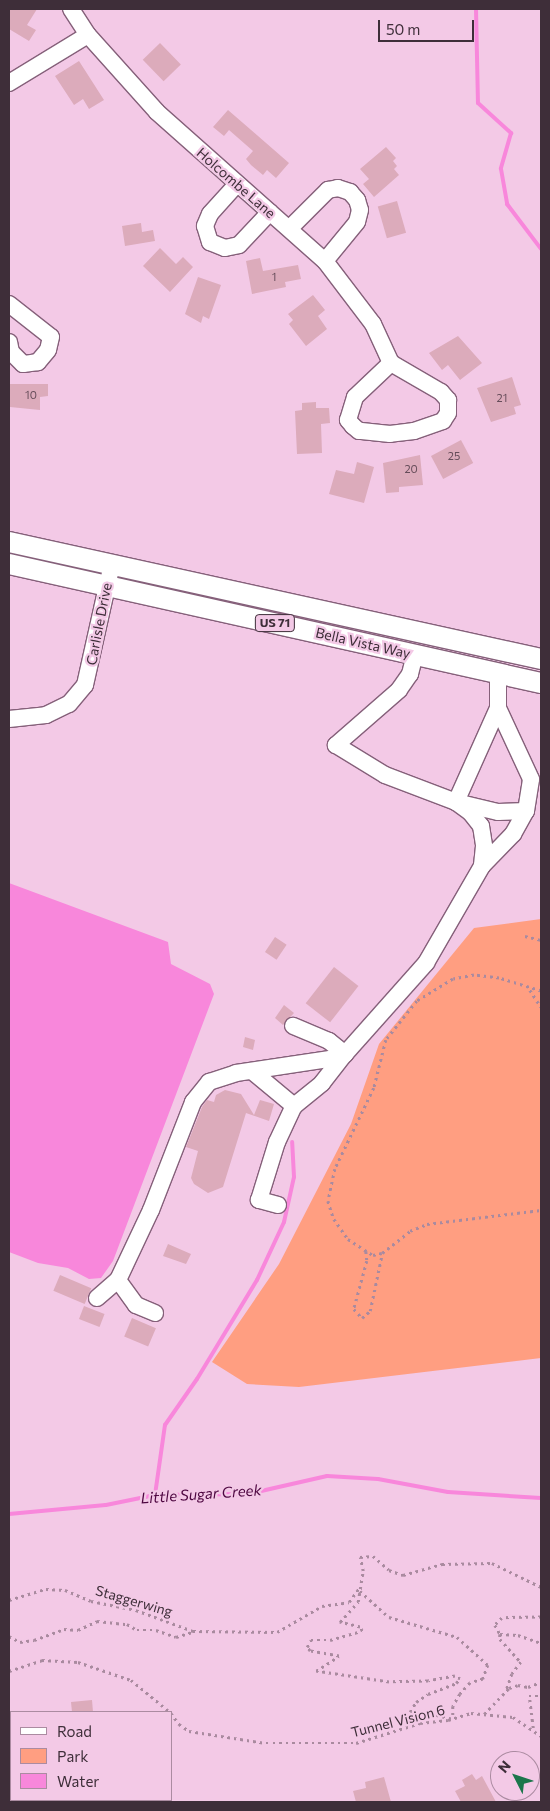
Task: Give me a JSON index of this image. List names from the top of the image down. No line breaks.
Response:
{"streets":{"main road":["US 71","Bella Vista Way"],"street":["Holcombe Lane","Carlisle Drive"],"path":["Staggerwing","Tunnel Vision 6"]},"crossings":[["Carlisle Drive","Bella Vista Way"]],"water":["Little Sugar Creek"],"house_numbers":["1","10","21","25","20"],"legend":["Road","Park","Water"],"scale_bar":"50 m","north":"top left"}
